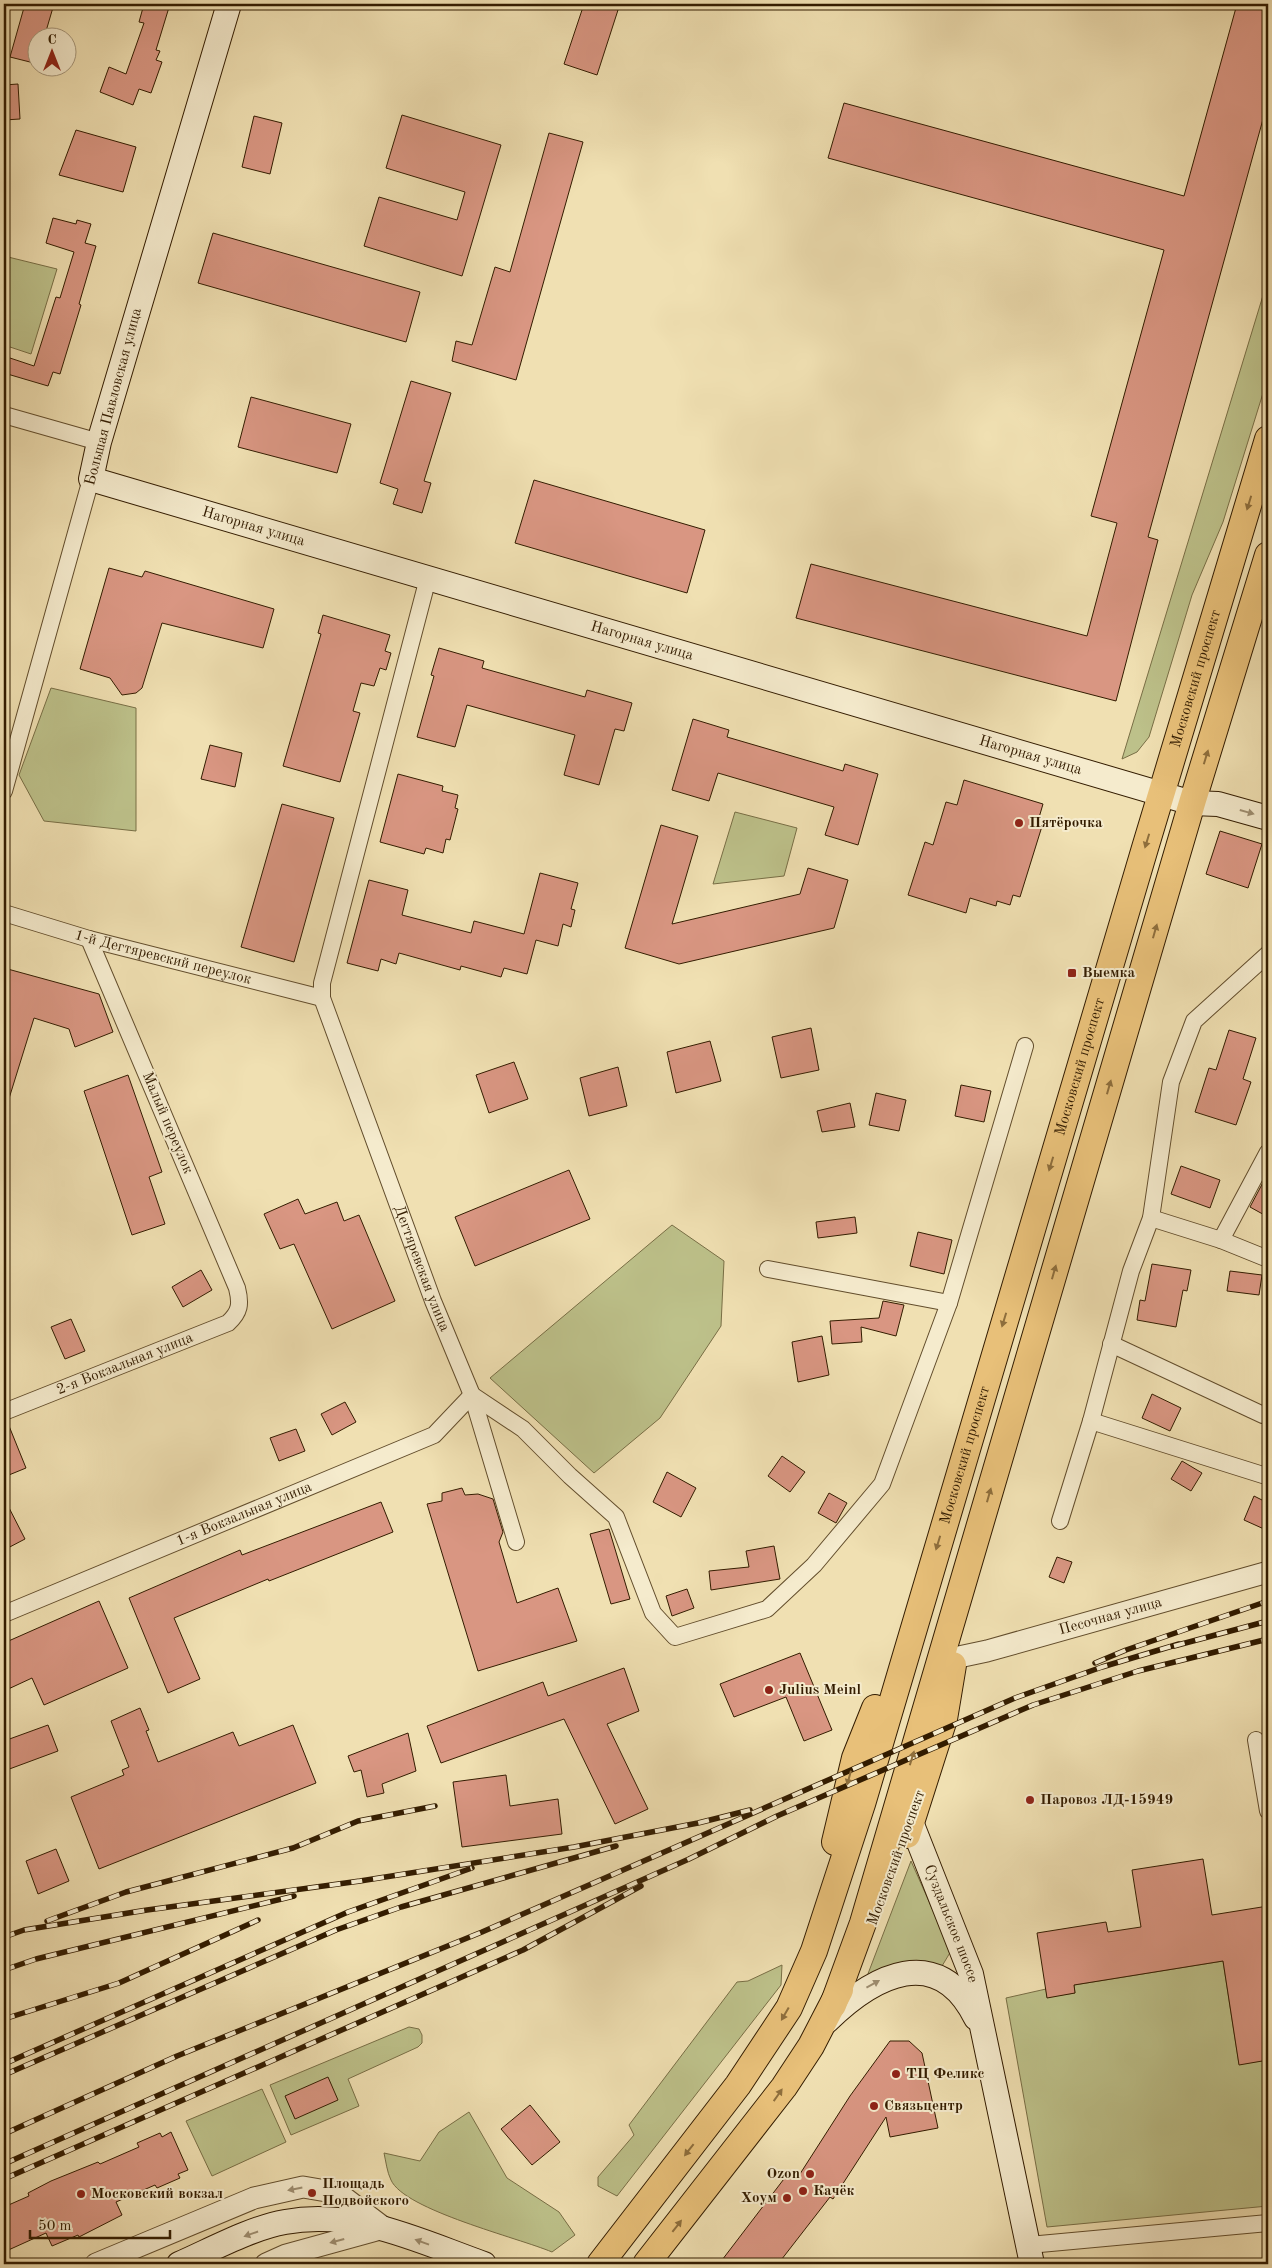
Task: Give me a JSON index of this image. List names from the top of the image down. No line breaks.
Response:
{"streets":{"main road":["Большая Павловская улица","Нагорная улица","Московский проспект","Суздальское шоссе"],"street":["1-й Дегтяревский переулок","Малый переулок","Дегтяревская улица","2-я Вокзальная улица","1-я Вокзальная улица","Песочная улица"]},"crossings":[["Большая Павловская улица","Нагорная улица"],["Нагорная улица","Московский проспект"],["Московский проспект","Песочная улица"],["Московский проспект","Суздальское шоссе"],["1-й Дегтяревский переулок","Малый переулок"],["1-й Дегтяревский переулок","Дегтяревская улица"],["Малый переулок","2-я Вокзальная улица"],["Дегтяревская улица","1-я Вокзальная улица"]],"places":{"other":["Пятёрочка","Julius Meinl","Паровоз ЛД-15949","ТЦ Феликс","Связьцентр","Ozon","Качёк","Площадь Подвойского","Московский вокзал","Хоум"],"transit":["Выемка"]},"scale_bar":"50 m","north":"top"}
